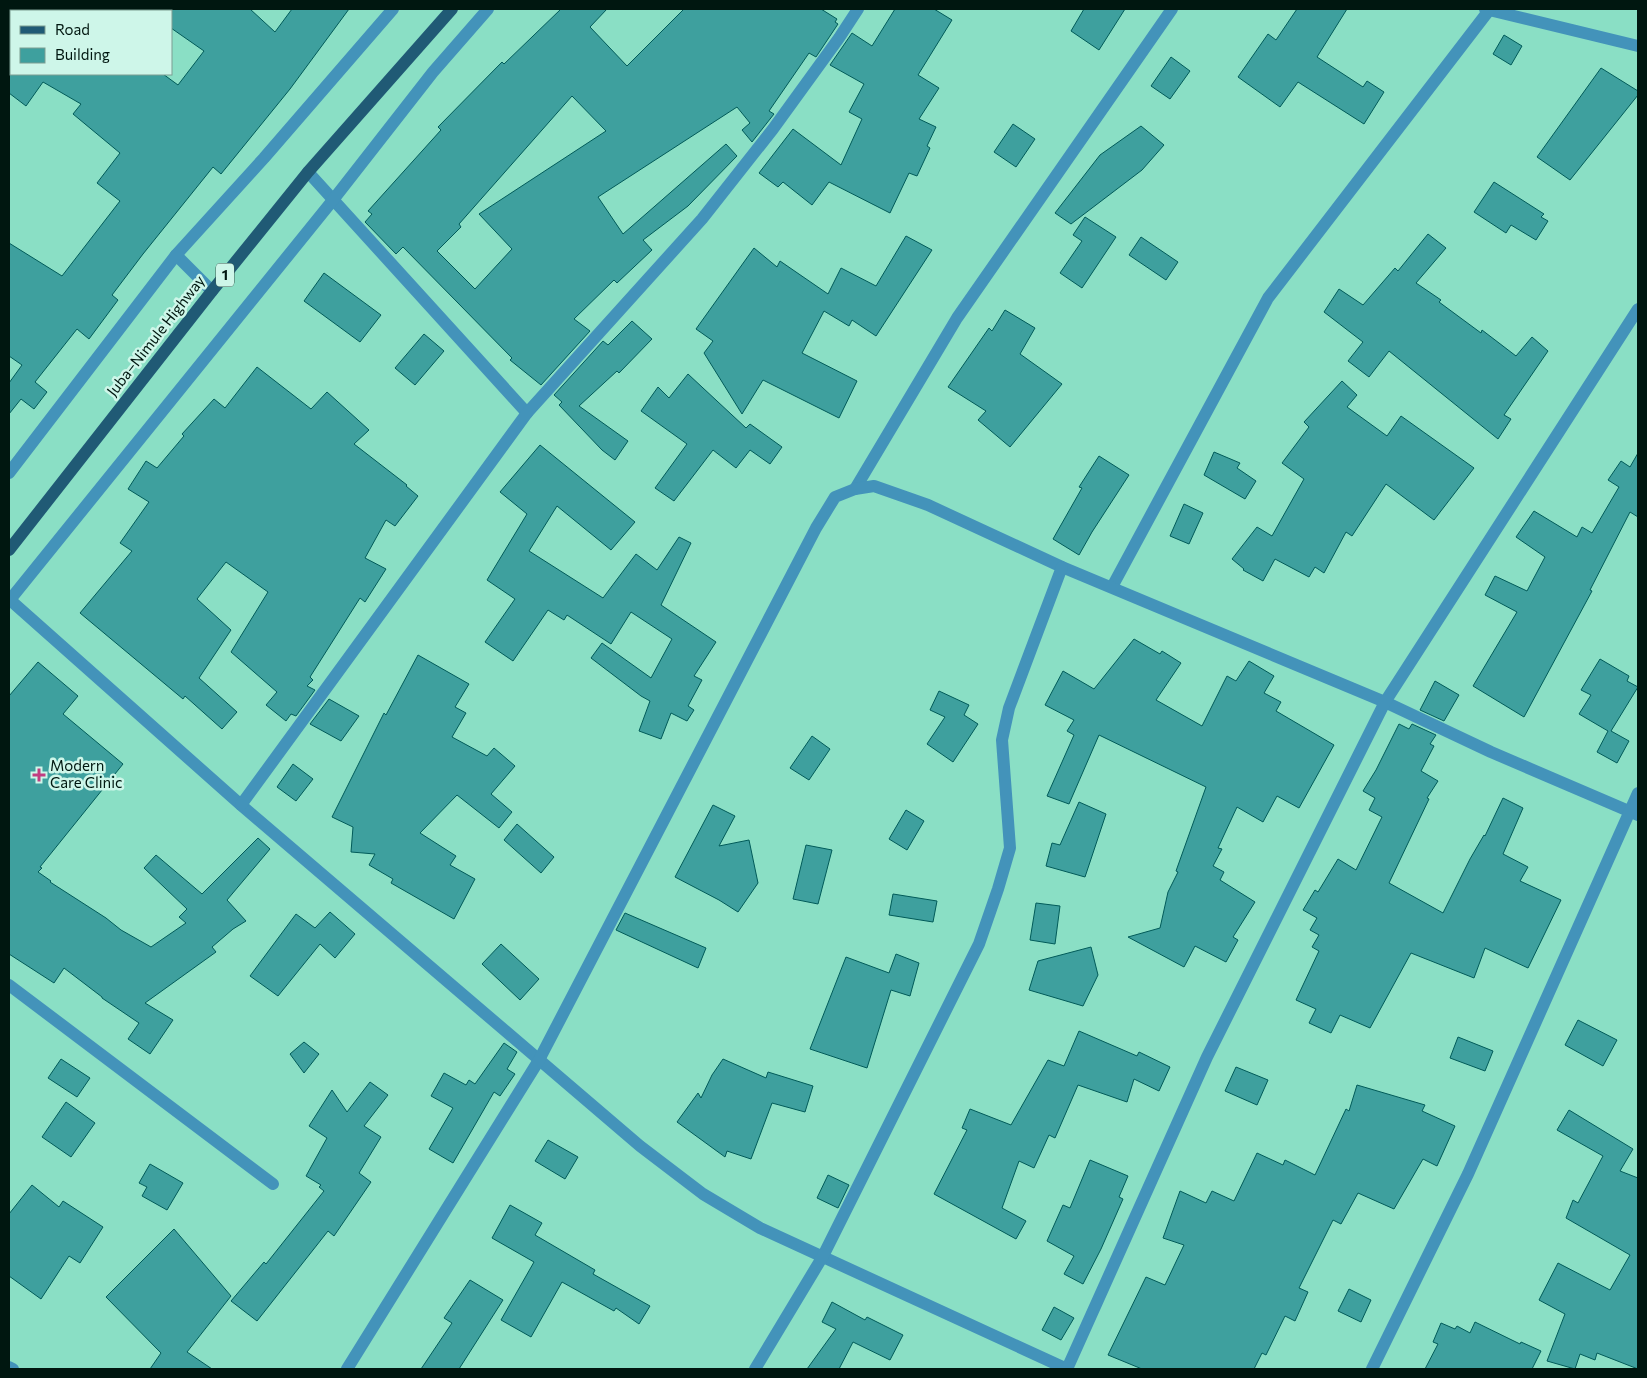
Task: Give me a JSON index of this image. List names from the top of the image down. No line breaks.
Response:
{"streets":{"main road":["1","Juba–Nimule Highway"]},"places":{"health":["Modern Care Clinic"]},"legend":["Road","Building"]}
